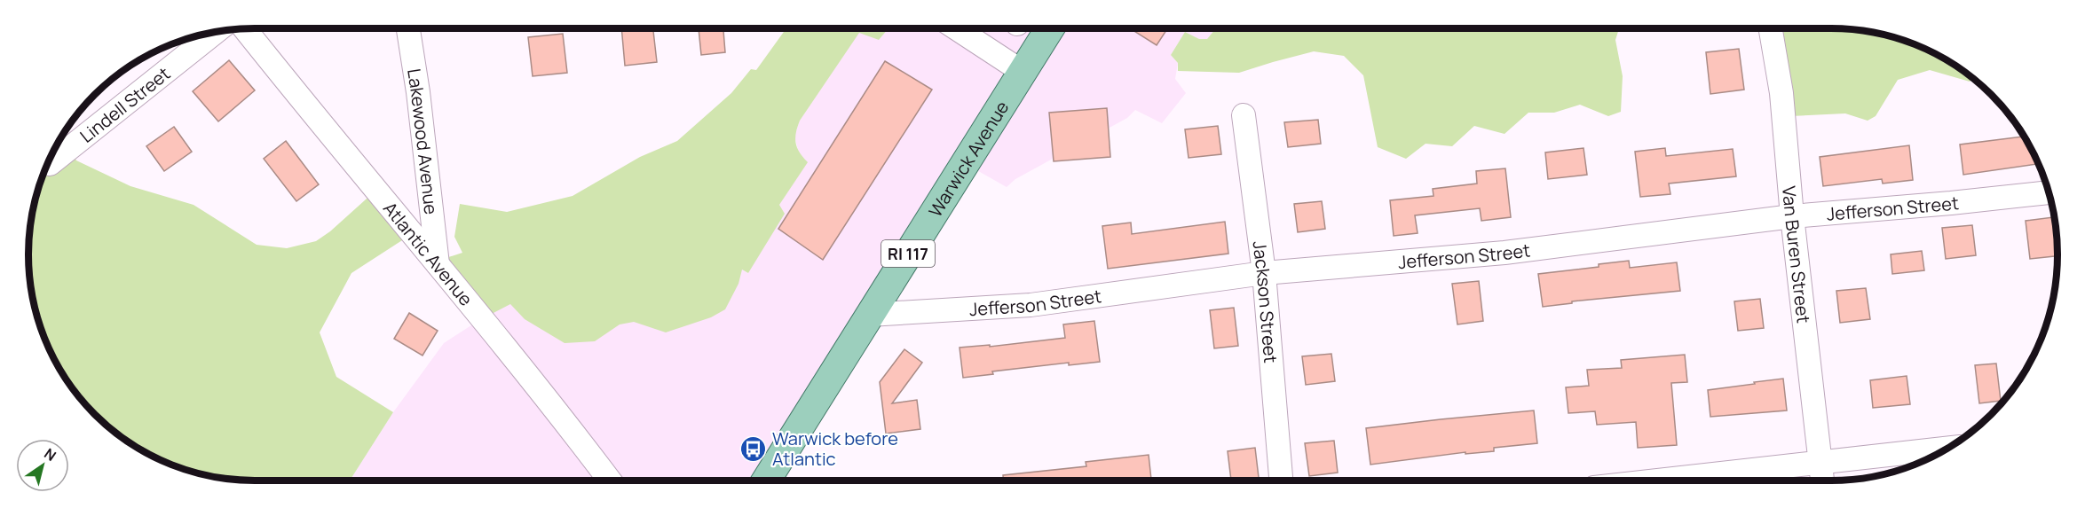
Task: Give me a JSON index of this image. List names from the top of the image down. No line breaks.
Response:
{"streets":{"main road":["Warwick Avenue","RI 117"],"street":["Lindell Street","Lakewood Avenue","Jefferson Street","Atlantic Avenue","Van Buren Street","Jackson Street"]},"crossings":[["Lakewood Avenue","Atlantic Avenue"],["Warwick Avenue","Jefferson Street"],["Jefferson Street","Van Buren Street"],["Jefferson Street","Jackson Street"]],"places":{"bus stop":["Warwick before Atlantic"]},"north":"top right"}
